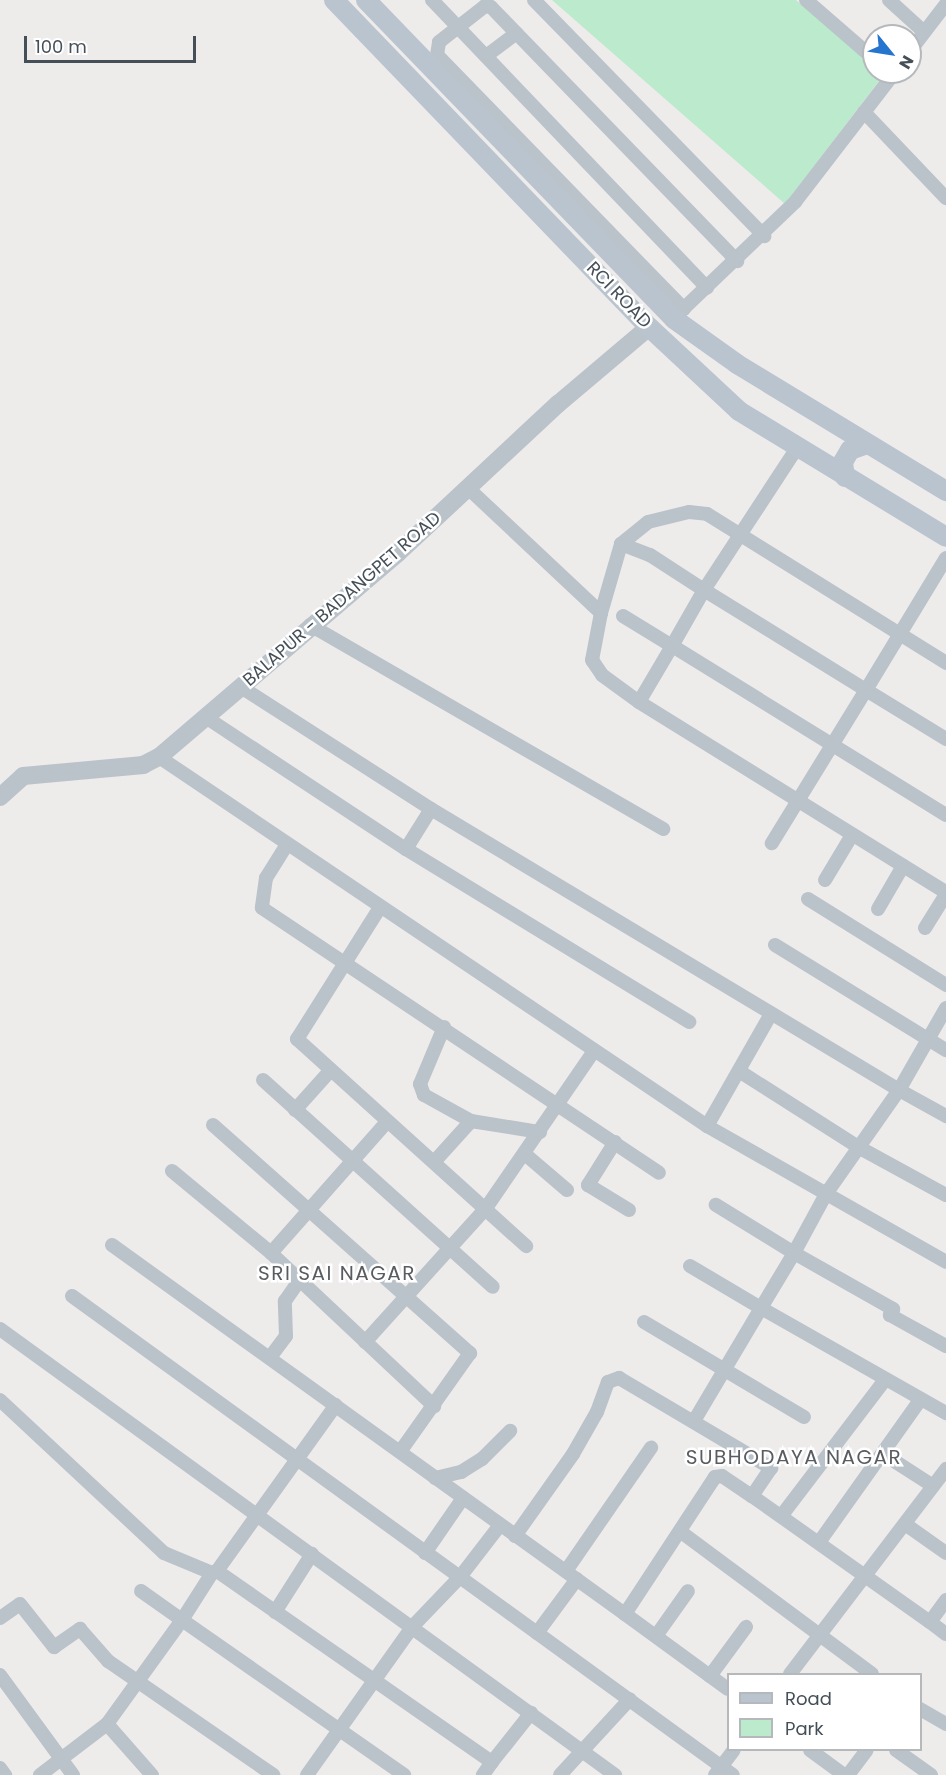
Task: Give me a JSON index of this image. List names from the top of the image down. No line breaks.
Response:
{"streets":{"main road":["RCI ROAD"],"street":["BALAPUR - BADANGPET ROAD"]},"crossings":[["RCI ROAD","BALAPUR - BADANGPET ROAD"]],"districts":["SRI SAI NAGAR","SUBHODAYA NAGAR"],"legend":["Road","Park"],"scale_bar":"100 m","north":"bottom right"}
